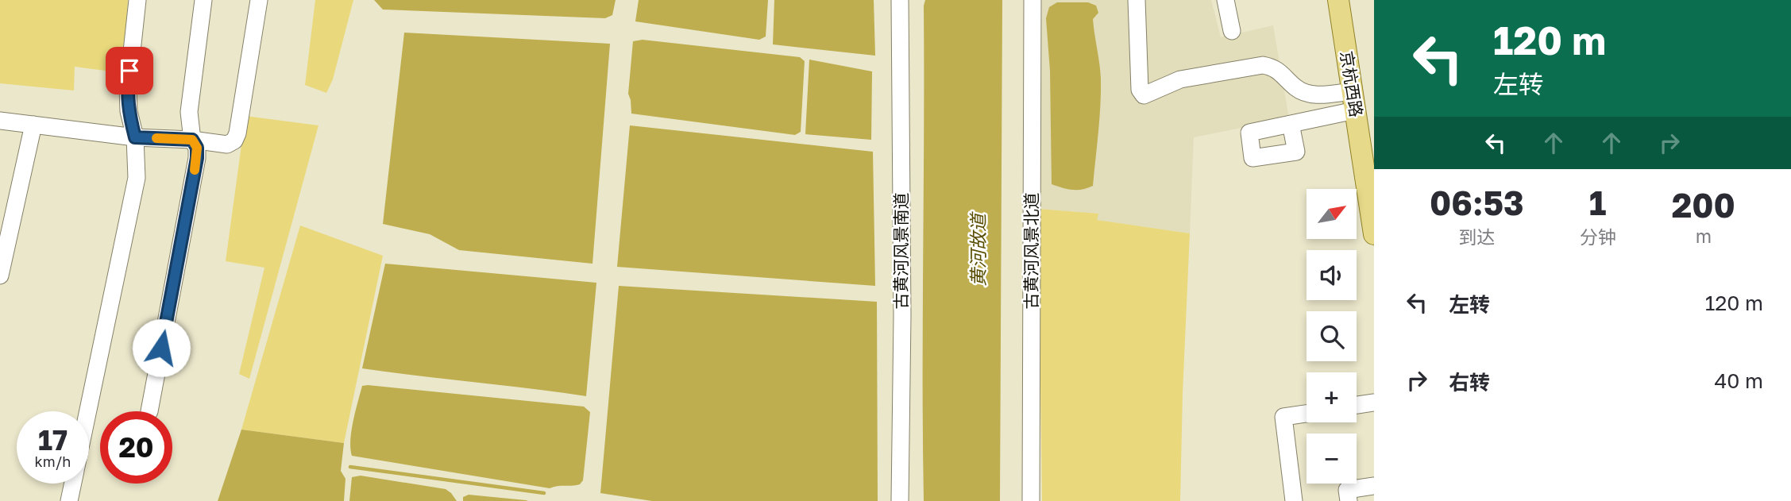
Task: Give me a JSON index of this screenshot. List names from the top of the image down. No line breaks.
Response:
{"streets":{"main road":["京杭西路"],"street":["古黄河风景南道","古黄河风景北道"]},"water":["黄河故道"],"north":"top right","page":{"turn":["120 m","左转"],"eta":["06:53","到达","1","分钟","200","m"],"map_buttons":["+","−"],"list":[{"name":"左转","value":"120 m"},{"name":"右转","value":"40 m"}],"speed":"17 km/h","limit":"20"}}
